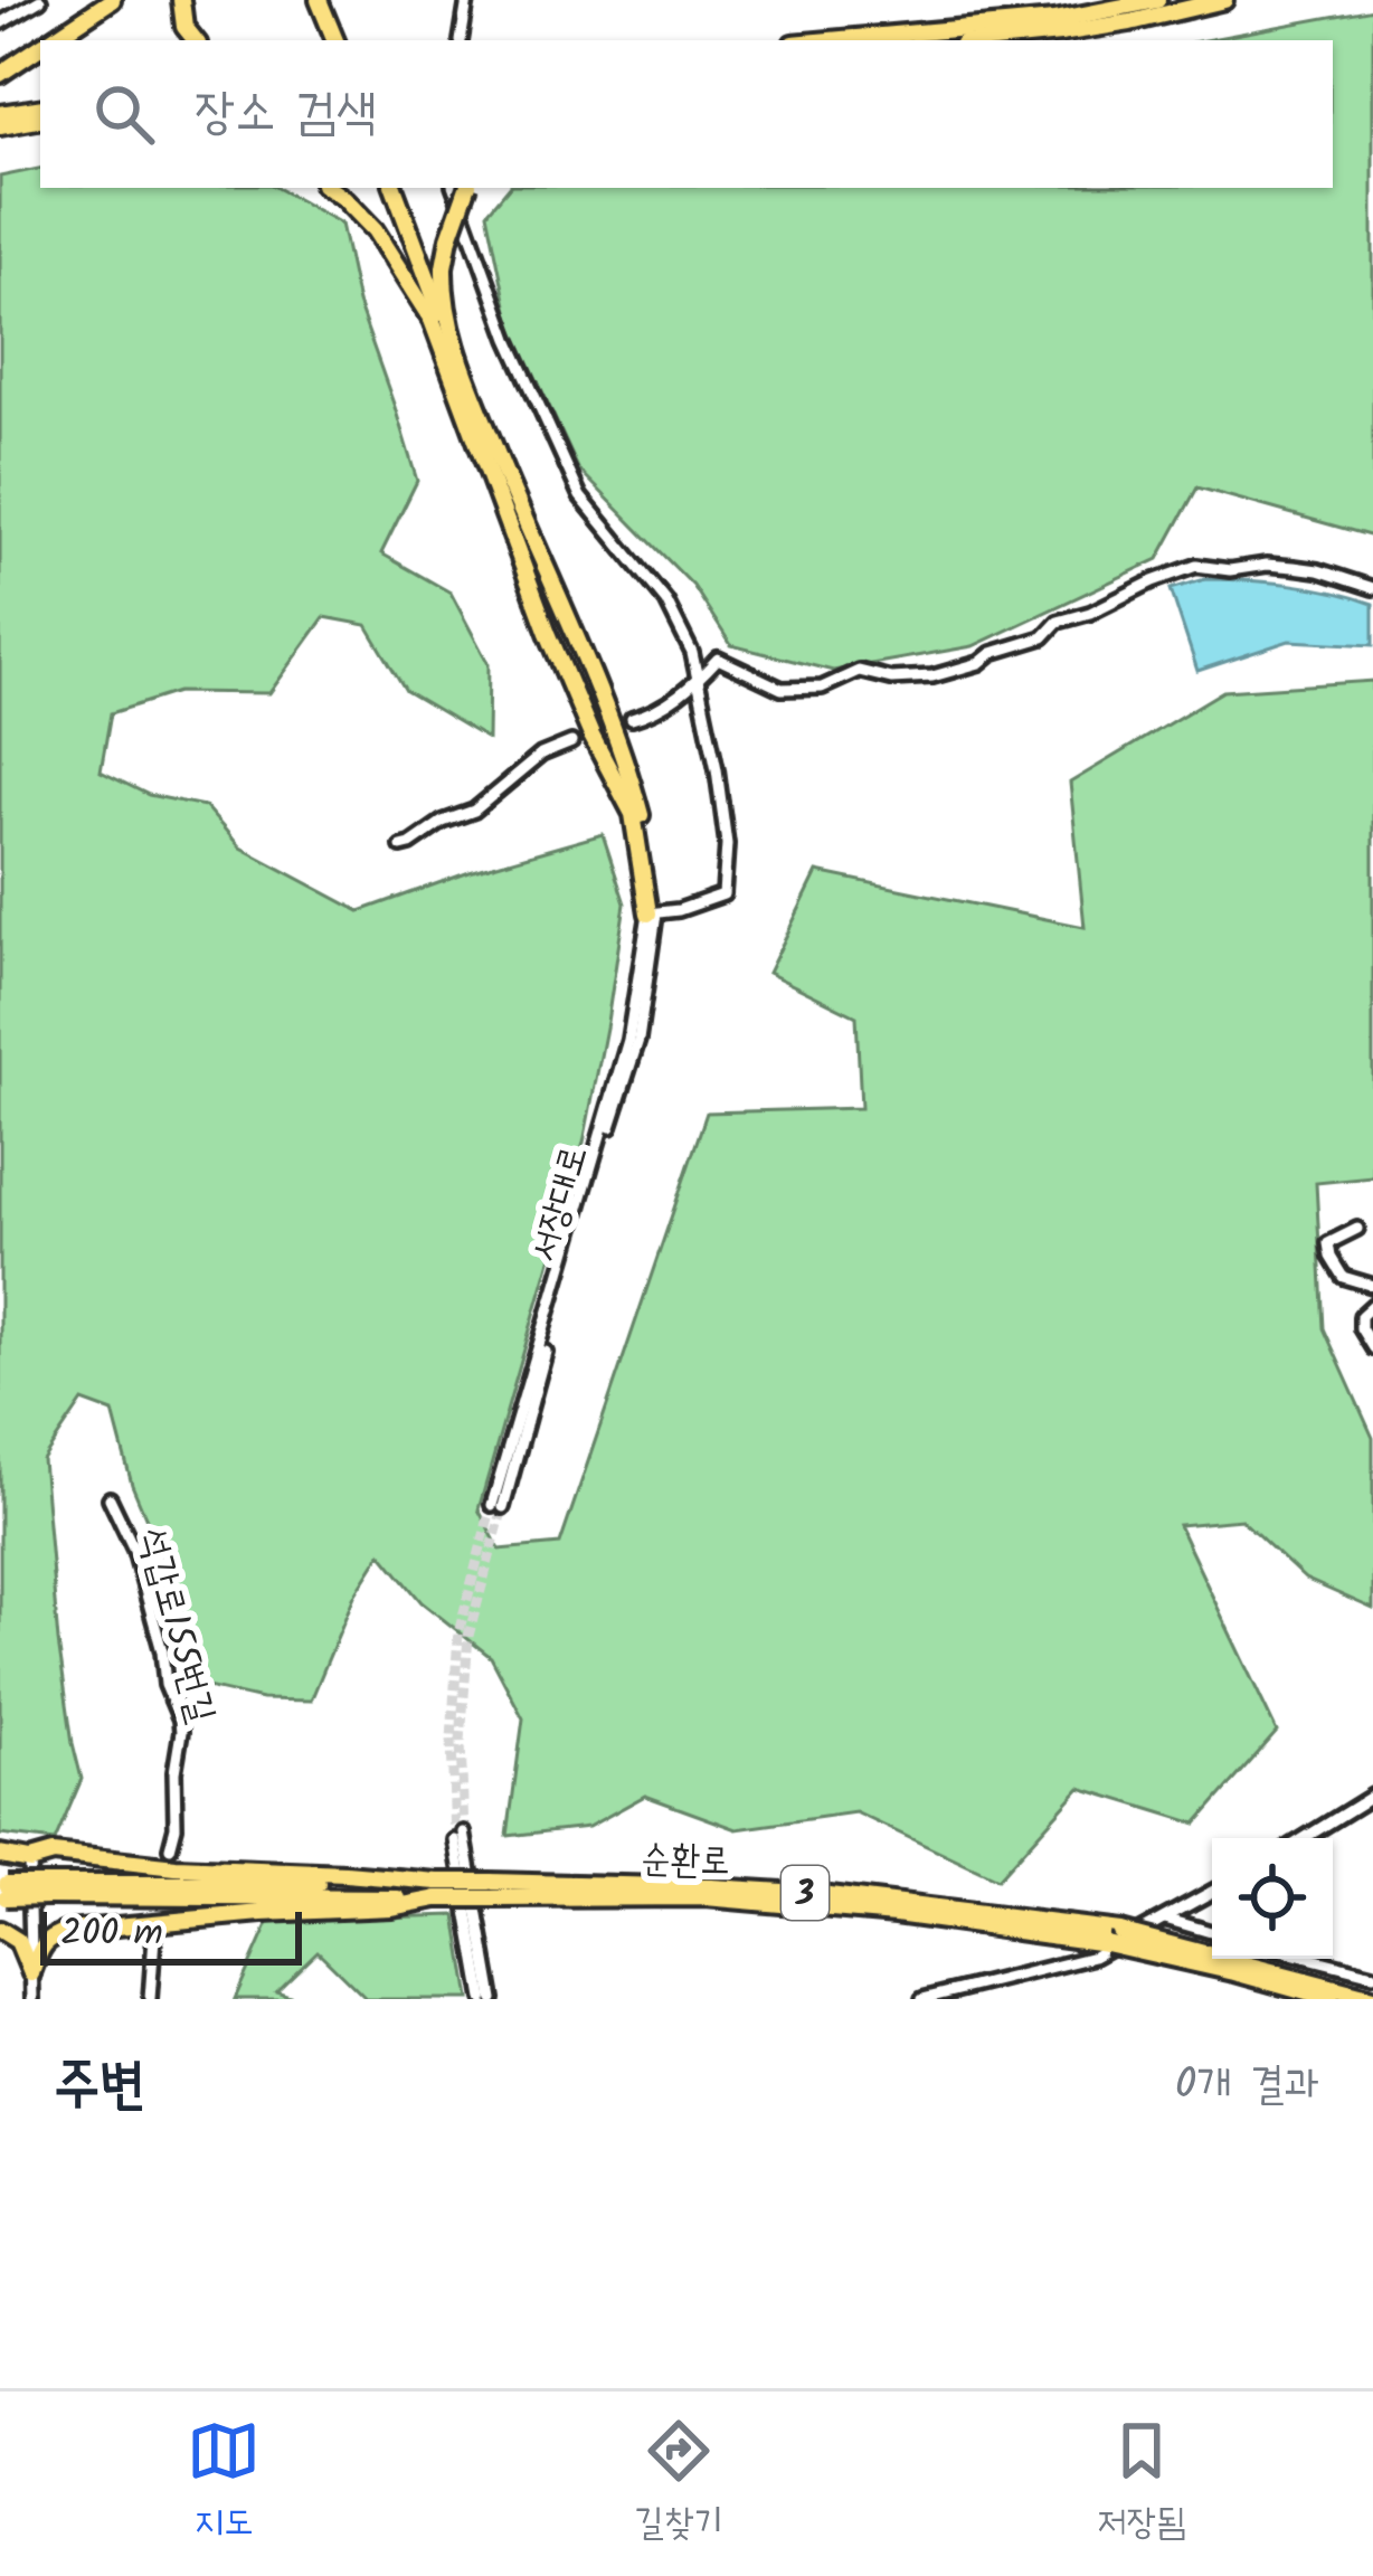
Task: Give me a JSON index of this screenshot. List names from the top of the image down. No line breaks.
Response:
{"streets":{"highway":["순환로","3"],"street":["서장대로","석갑로155번길"]},"crossings":[["순환로","3"]],"scale_bar":"200 m","page":{"search":"장소 검색","scale":"200 m","heading":["주변","0개 결과"],"nav":["지도","길찾기","저장됨"]}}
